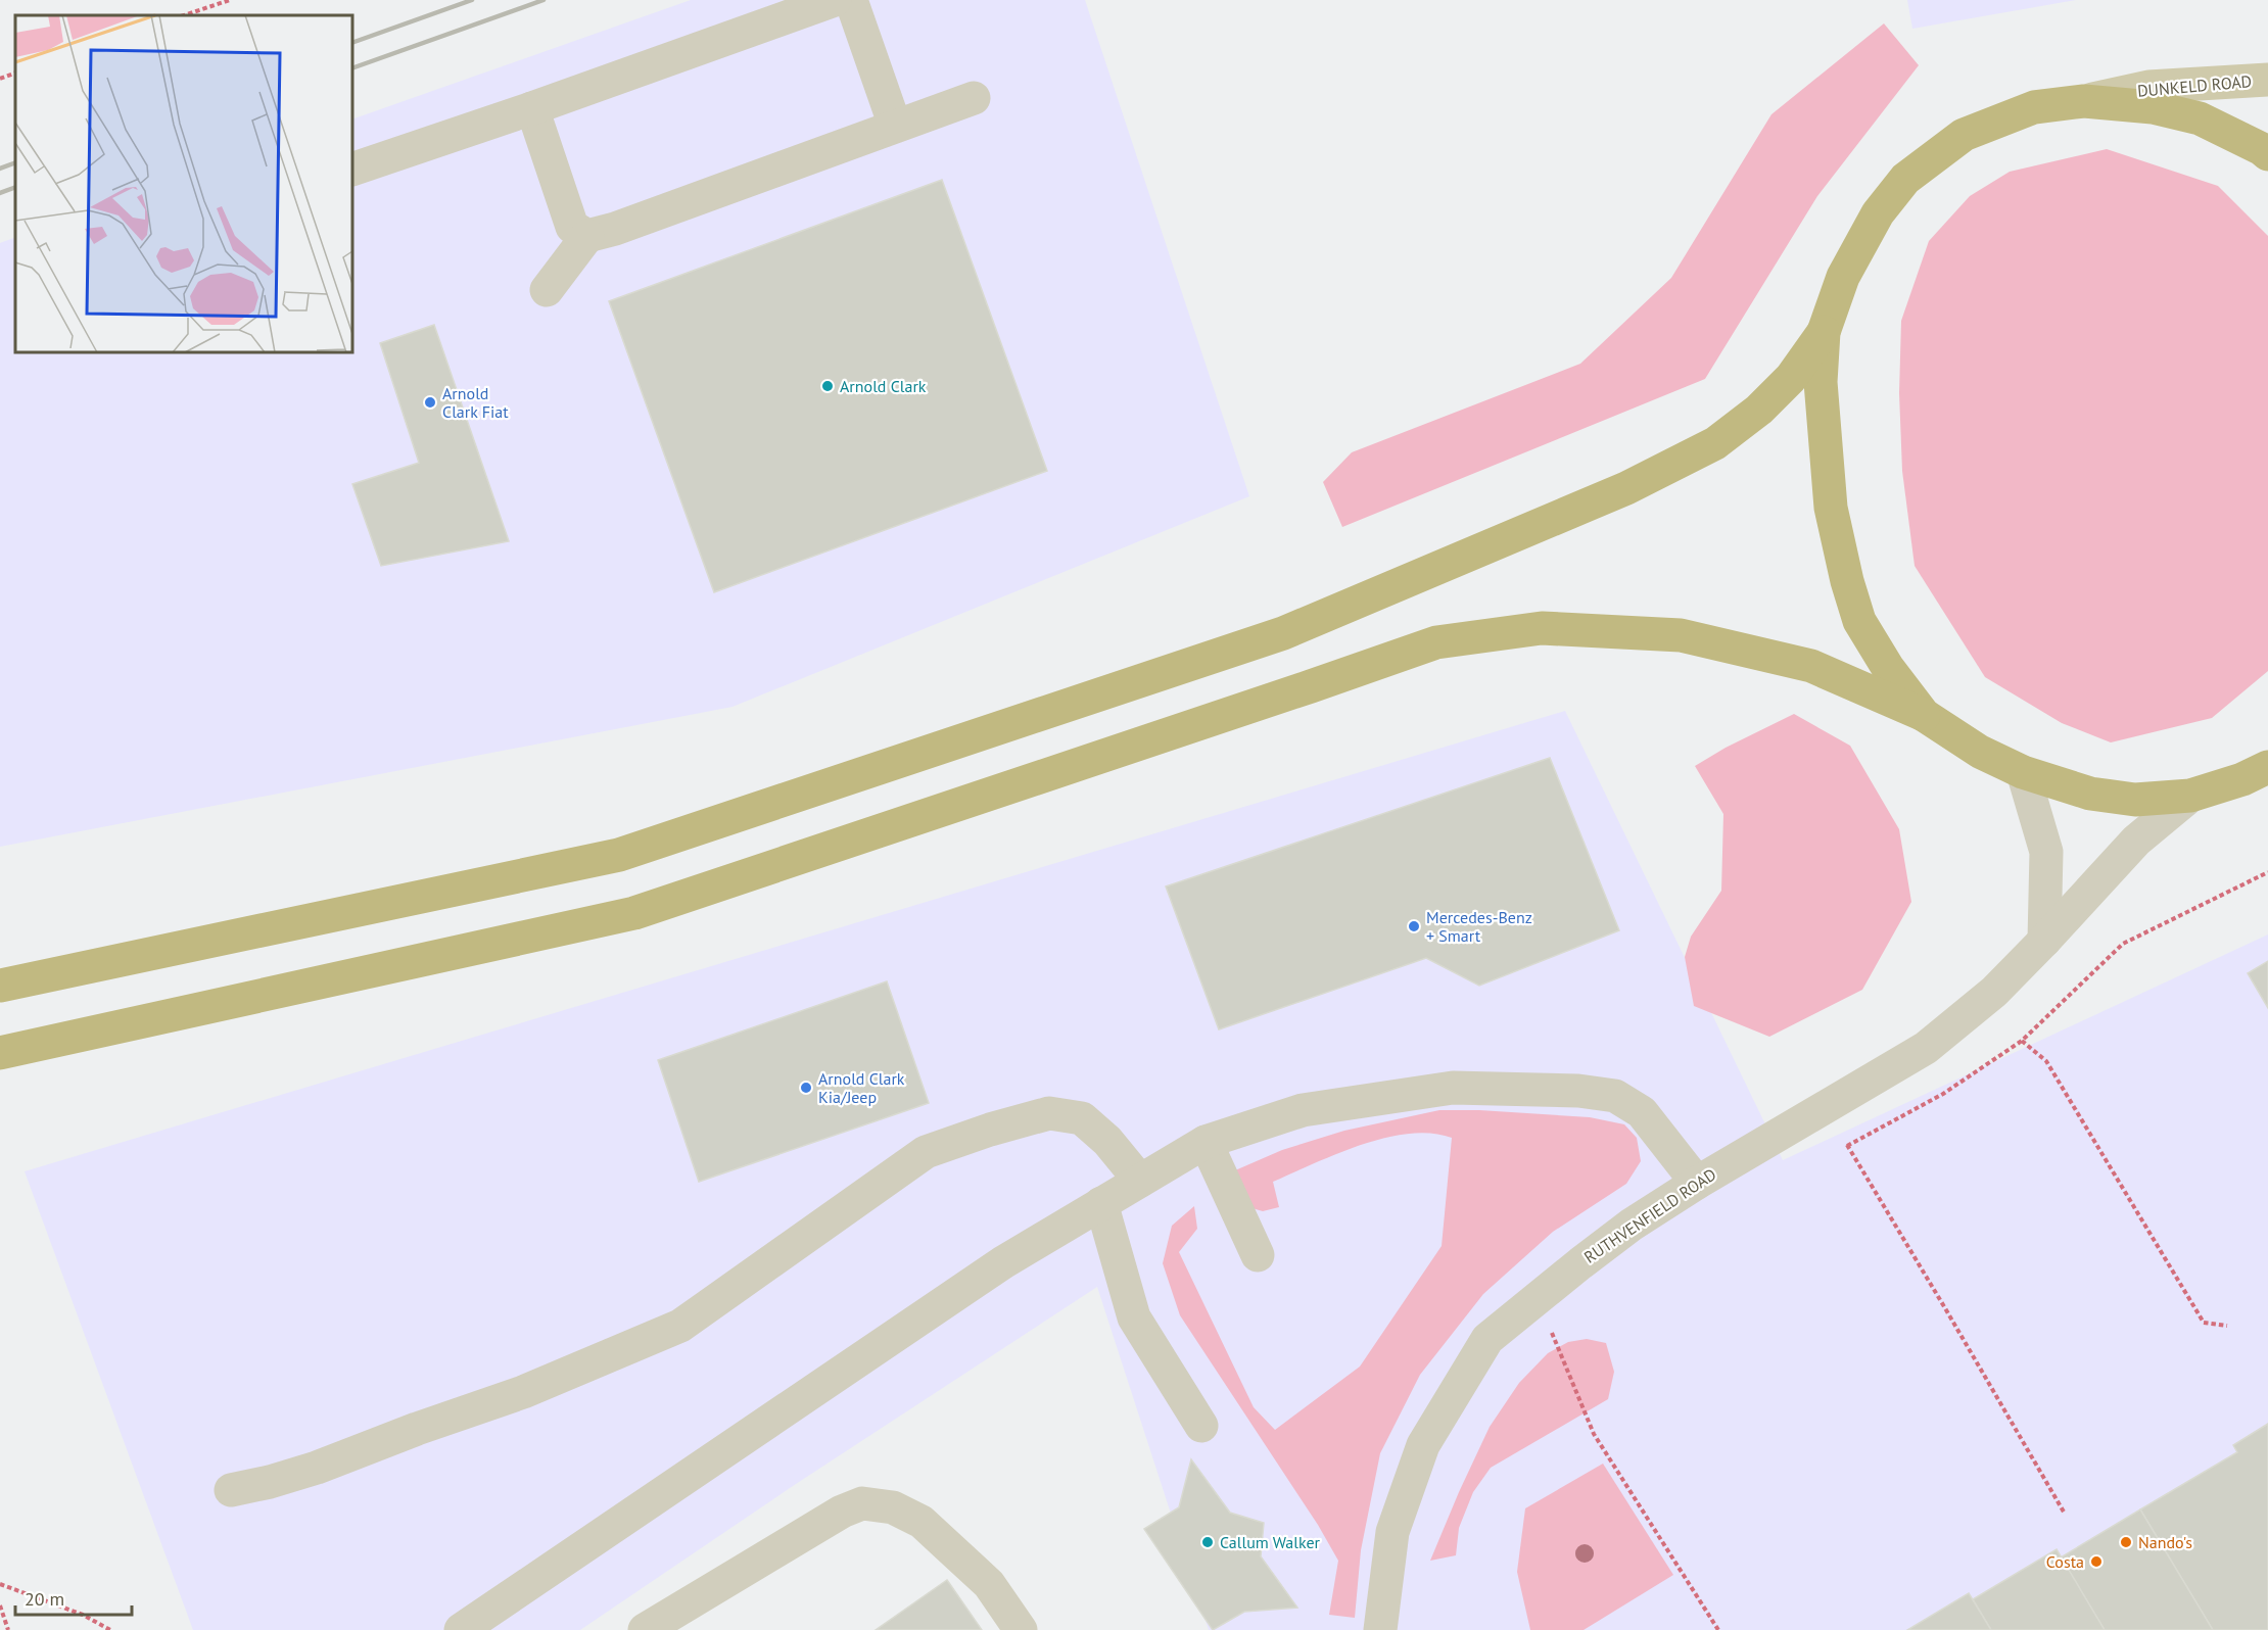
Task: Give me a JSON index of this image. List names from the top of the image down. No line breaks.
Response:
{"streets":{"main road":["DUNKELD ROAD"],"street":["RUTHVENFIELD ROAD"]},"places":["Arnold Clark","Arnold Clark Fiat","Mercedes-Benz + Smart","Arnold Clark Kia/Jeep","Callum Walker","Nando's","Costa"],"scale_bar":"20 m"}
